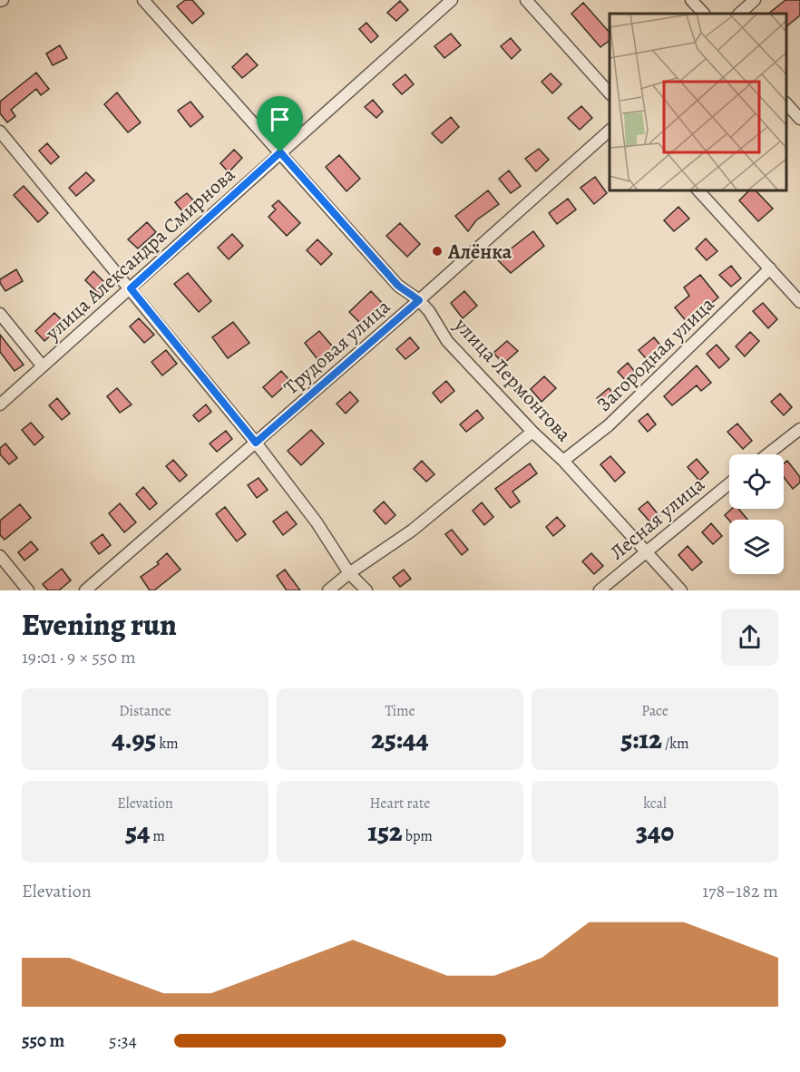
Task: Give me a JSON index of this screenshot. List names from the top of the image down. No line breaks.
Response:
{"streets":{"street":["улица Александра Смирнова","Трудовая улица","Загородная улица","улица Лермонтова","Лесная улица"]},"crossings":[["улица Александра Смирнова","улица Лермонтова"],["Трудовая улица","улица Лермонтова"],["Загородная улица","улица Лермонтова"],["улица Лермонтова","Лесная улица"]],"places":["Алёнка"],"page":{"heading":["Evening run","19:01 · 9 × 550 m"],"stats":[["Distance","4.95 km"],["Time","25:44"],["Pace","5:12 /km"],["Elevation","54 m"],["Heart rate","152 bpm"],["kcal","340"]],"chart":["Elevation","178–182 m"],"list":[{"name":"550 m","note":"5:34"}]}}
